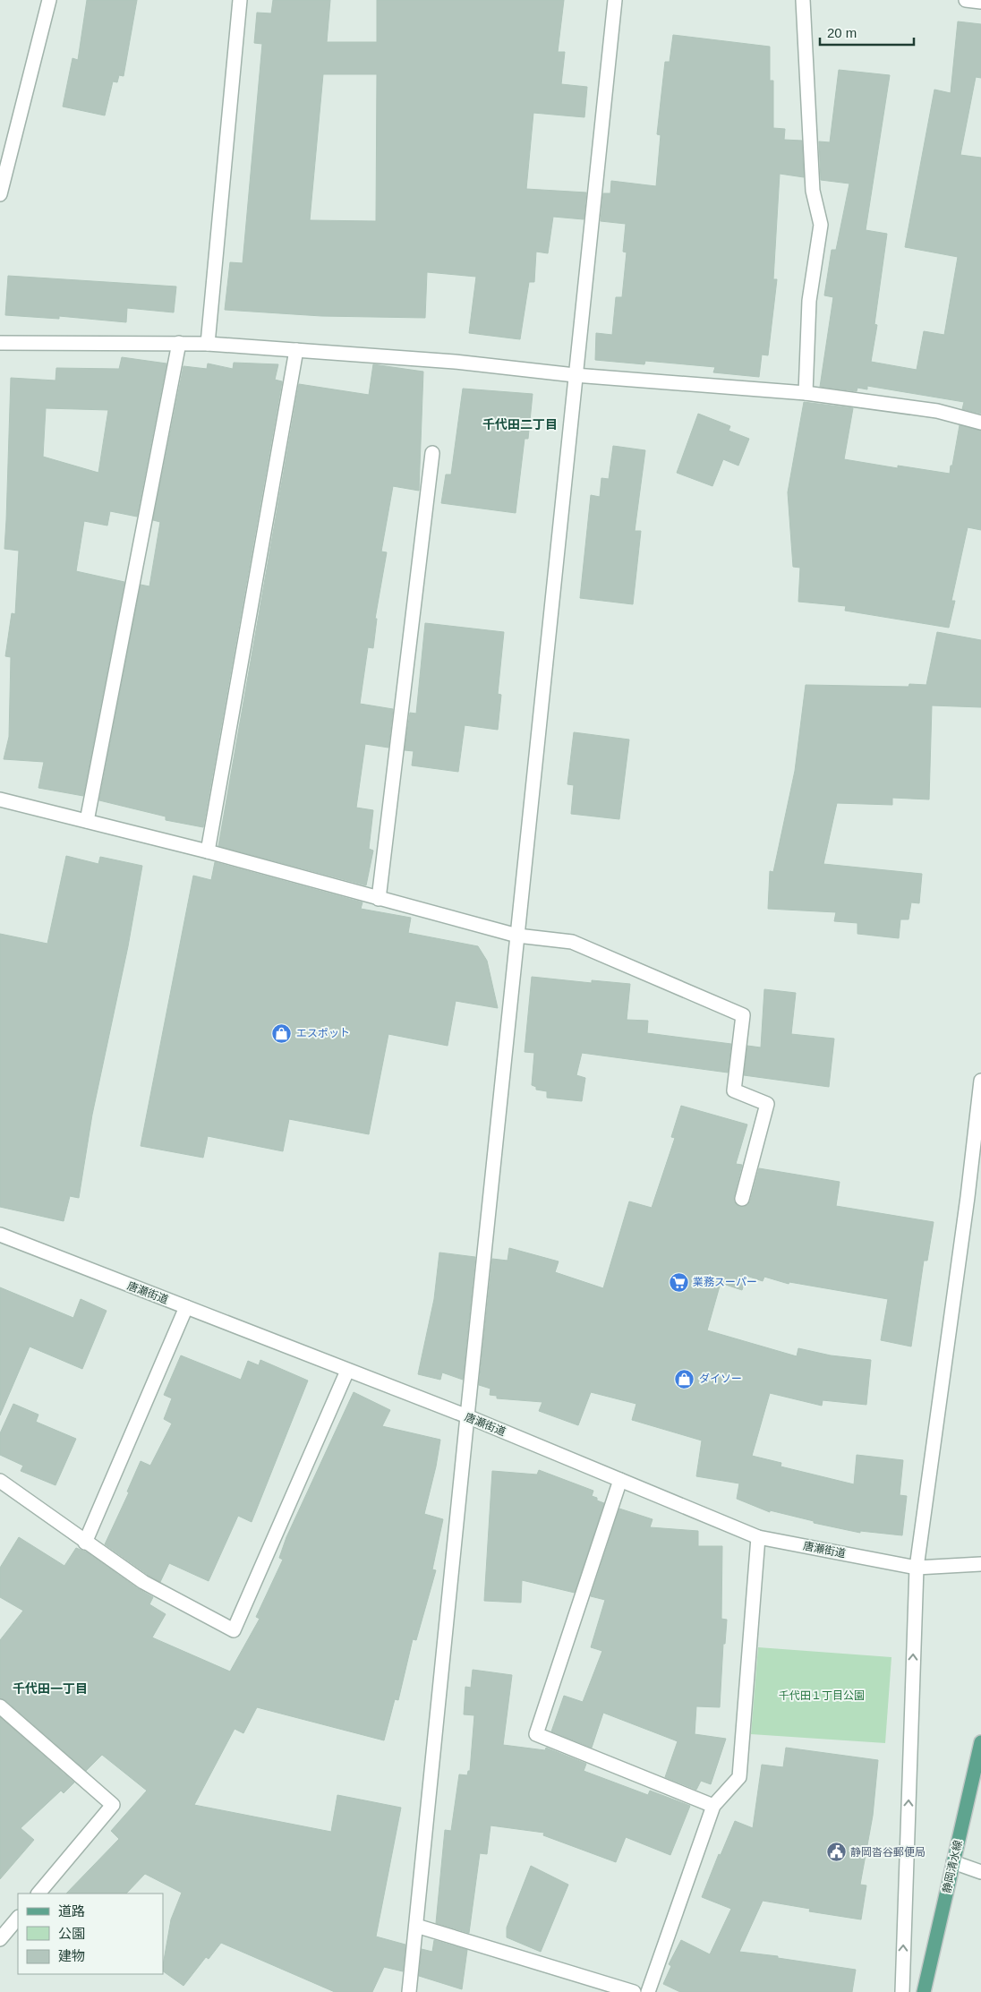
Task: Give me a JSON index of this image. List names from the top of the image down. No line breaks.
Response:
{"streets":{"main road":["静岡清水線"],"street":["唐瀬街道"]},"districts":["千代田二丁目","千代田一丁目"],"parks":["千代田１丁目公園"],"places":{"shop":["エスポット","ダイソー"],"supermarket":["業務スーパー"],"public building":["静岡沓谷郵便局"]},"legend":["道路","公園","建物"],"scale_bar":"20 m"}
